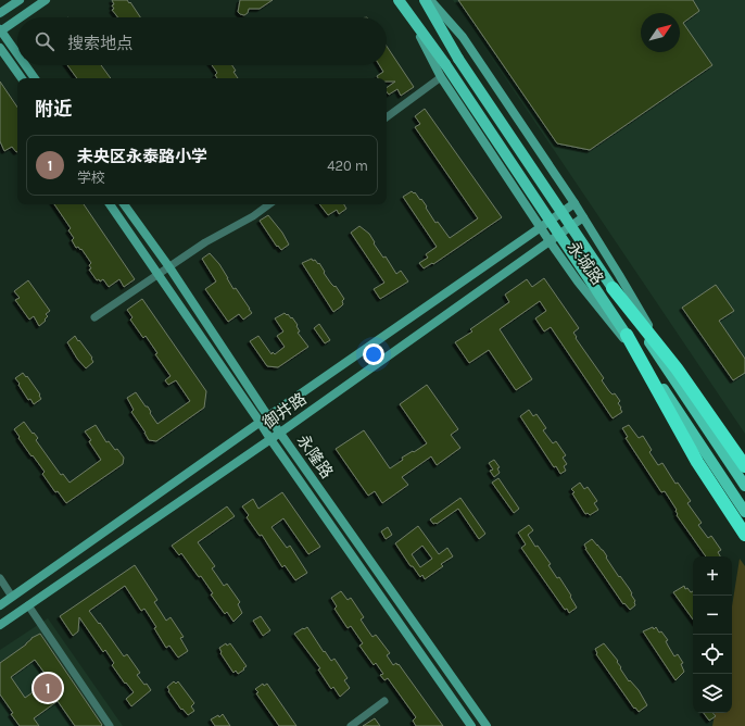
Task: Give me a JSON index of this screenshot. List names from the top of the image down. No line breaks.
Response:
{"streets":{"main road":["永城路"],"street":["御井路","永隆路"]},"crossings":[["永城路","御井路"],["御井路","永隆路"]],"north":"top right","page":{"search":"搜索地点","heading":"附近","list":[{"mark":"1","name":"未央区永泰路小学","note":"学校","value":"420 m"}],"map_buttons":["+","−"],"pins":"1"}}
